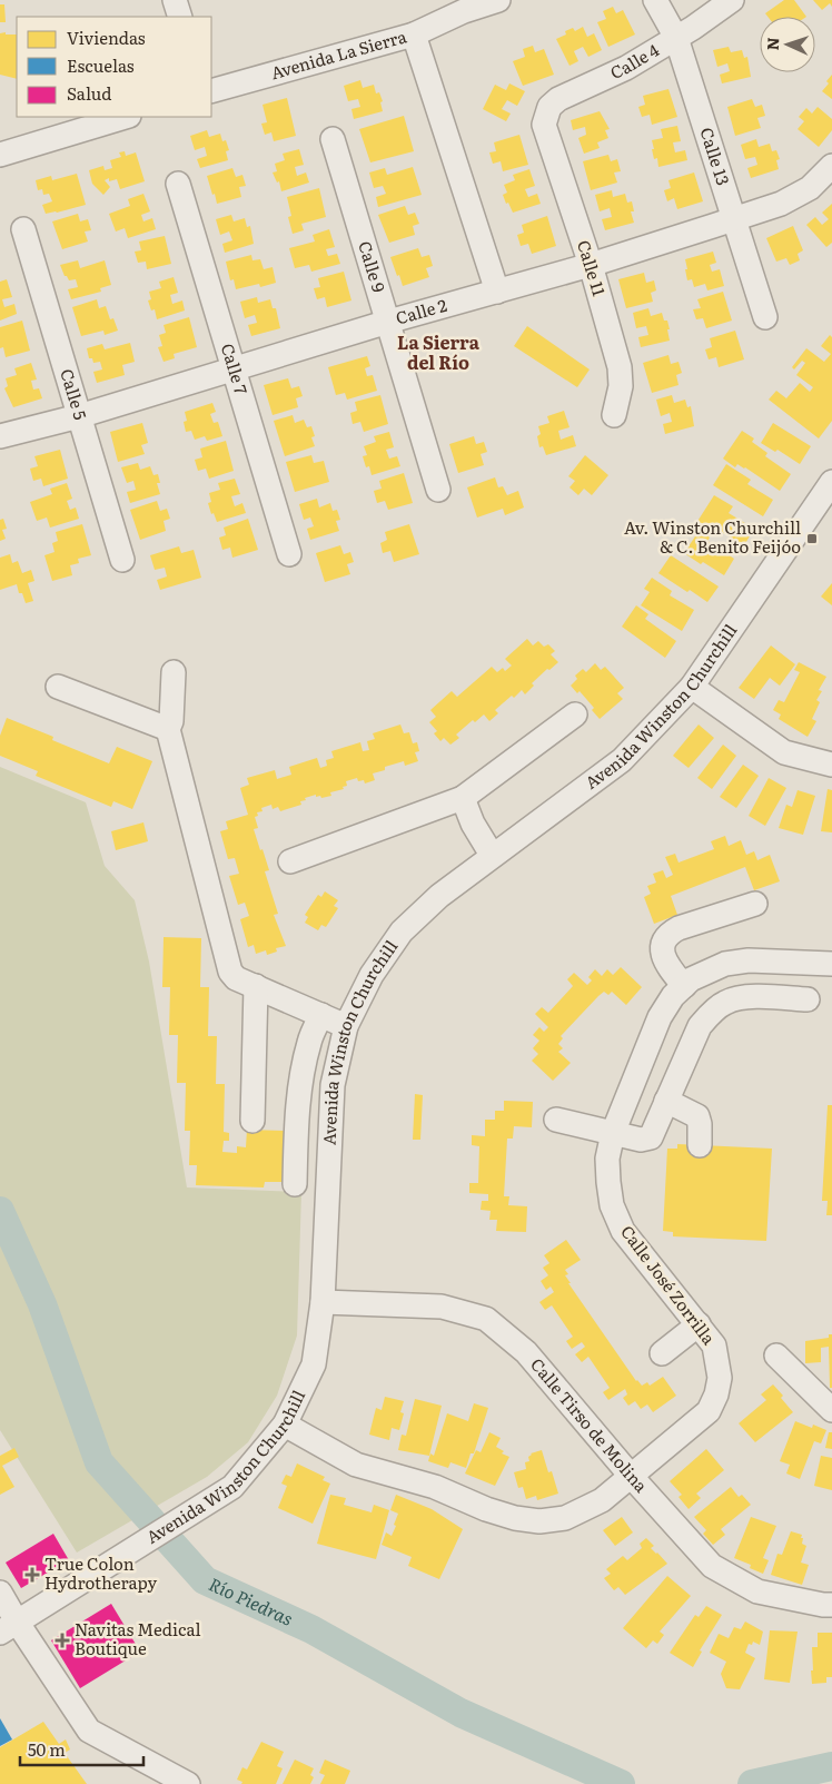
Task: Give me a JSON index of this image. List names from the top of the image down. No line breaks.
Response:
{"streets":{"street":["Avenida La Sierra","Calle 4","Calle 13","Calle 9","Calle 11","Calle 2","Calle 7","Calle 5","Avenida Winston Churchill","Calle José Zorrilla","Calle Tirso de Molina"]},"crossings":[["Calle 4","Calle 13"],["Calle 4","Calle 11"],["Calle 13","Calle 2"],["Calle 9","Calle 2"],["Calle 11","Calle 2"],["Calle 2","Calle 7"],["Calle 2","Calle 5"],["Avenida Winston Churchill","Calle José Zorrilla"],["Avenida Winston Churchill","Calle Tirso de Molina"],["Calle José Zorrilla","Calle Tirso de Molina"]],"districts":["La Sierra del Río"],"water":["Río Piedras"],"places":{"transit":["Av. Winston Churchill & C. Benito Feijóo"],"health":["True Colon Hydrotherapy","Navitas Medical Boutique"]},"legend":["Viviendas","Escuelas","Salud"],"scale_bar":"50 m","north":"left"}
